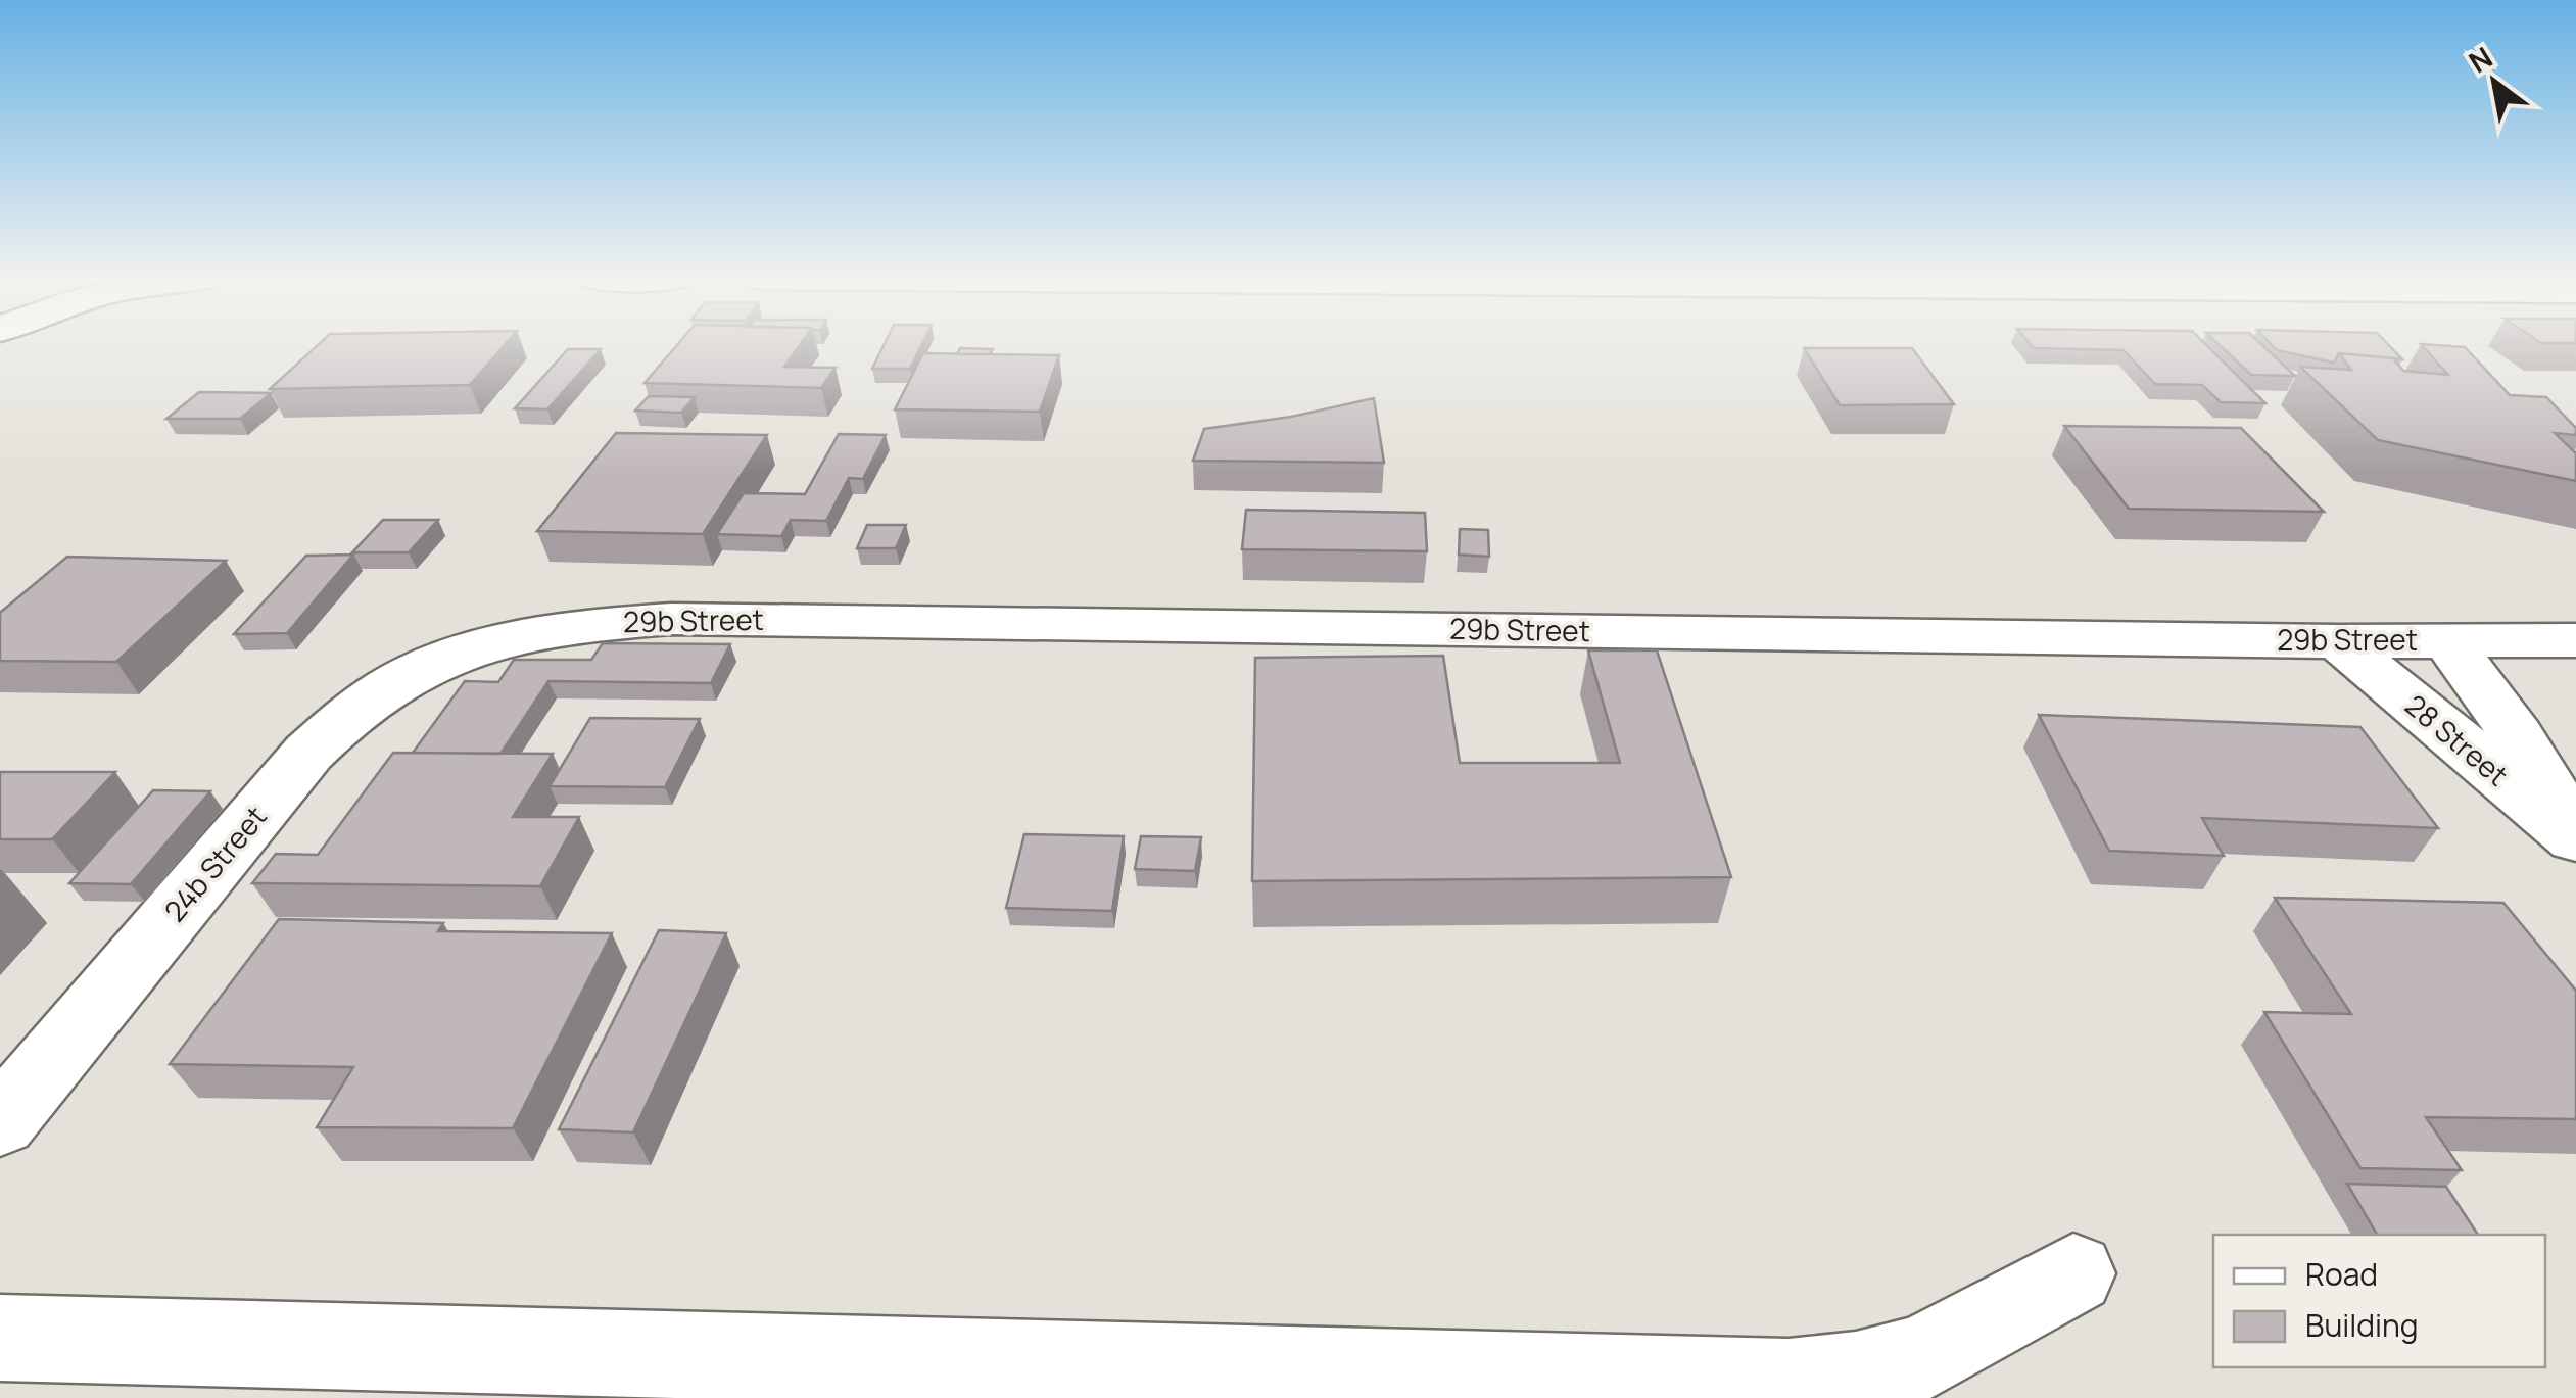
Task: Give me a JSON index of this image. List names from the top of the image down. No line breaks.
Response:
{"streets":{"street":["29b Street","28 Street","24b Street"]},"crossings":[["29b Street","28 Street"],["29b Street","24b Street"]],"legend":["Road","Building"],"north":"top left"}
